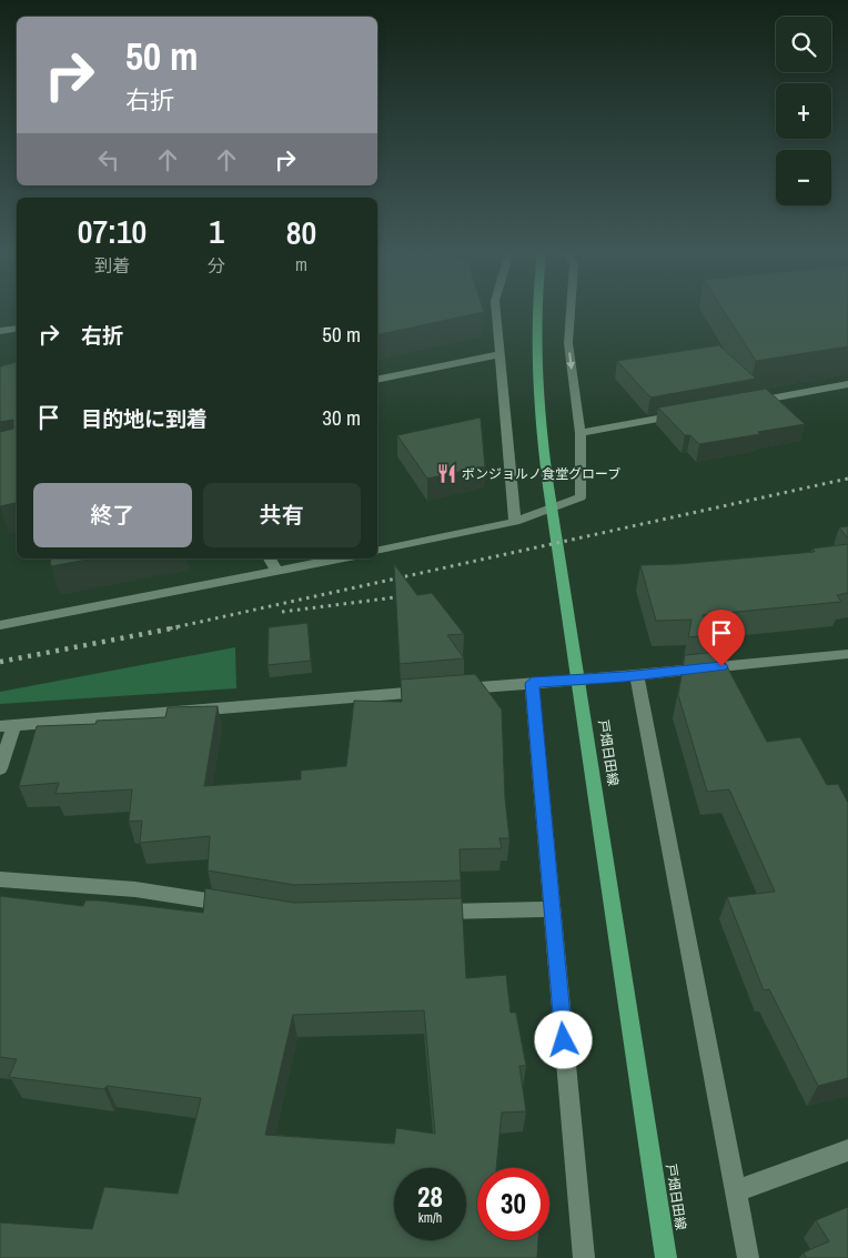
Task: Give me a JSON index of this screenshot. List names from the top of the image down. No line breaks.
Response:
{"streets":{"main road":["戸畑日田線"]},"places":{"restaurant":["ボンジョルノ食堂グローブ"]},"page":{"map_buttons":["+","−"],"turn":["50 m","右折"],"eta":["07:10","到着","1","分","80","m"],"list":[{"name":"右折","value":"50 m"},{"name":"目的地に到着","value":"30 m"}],"buttons":["終了","共有"],"speed":"28 km/h","limit":"30"}}
